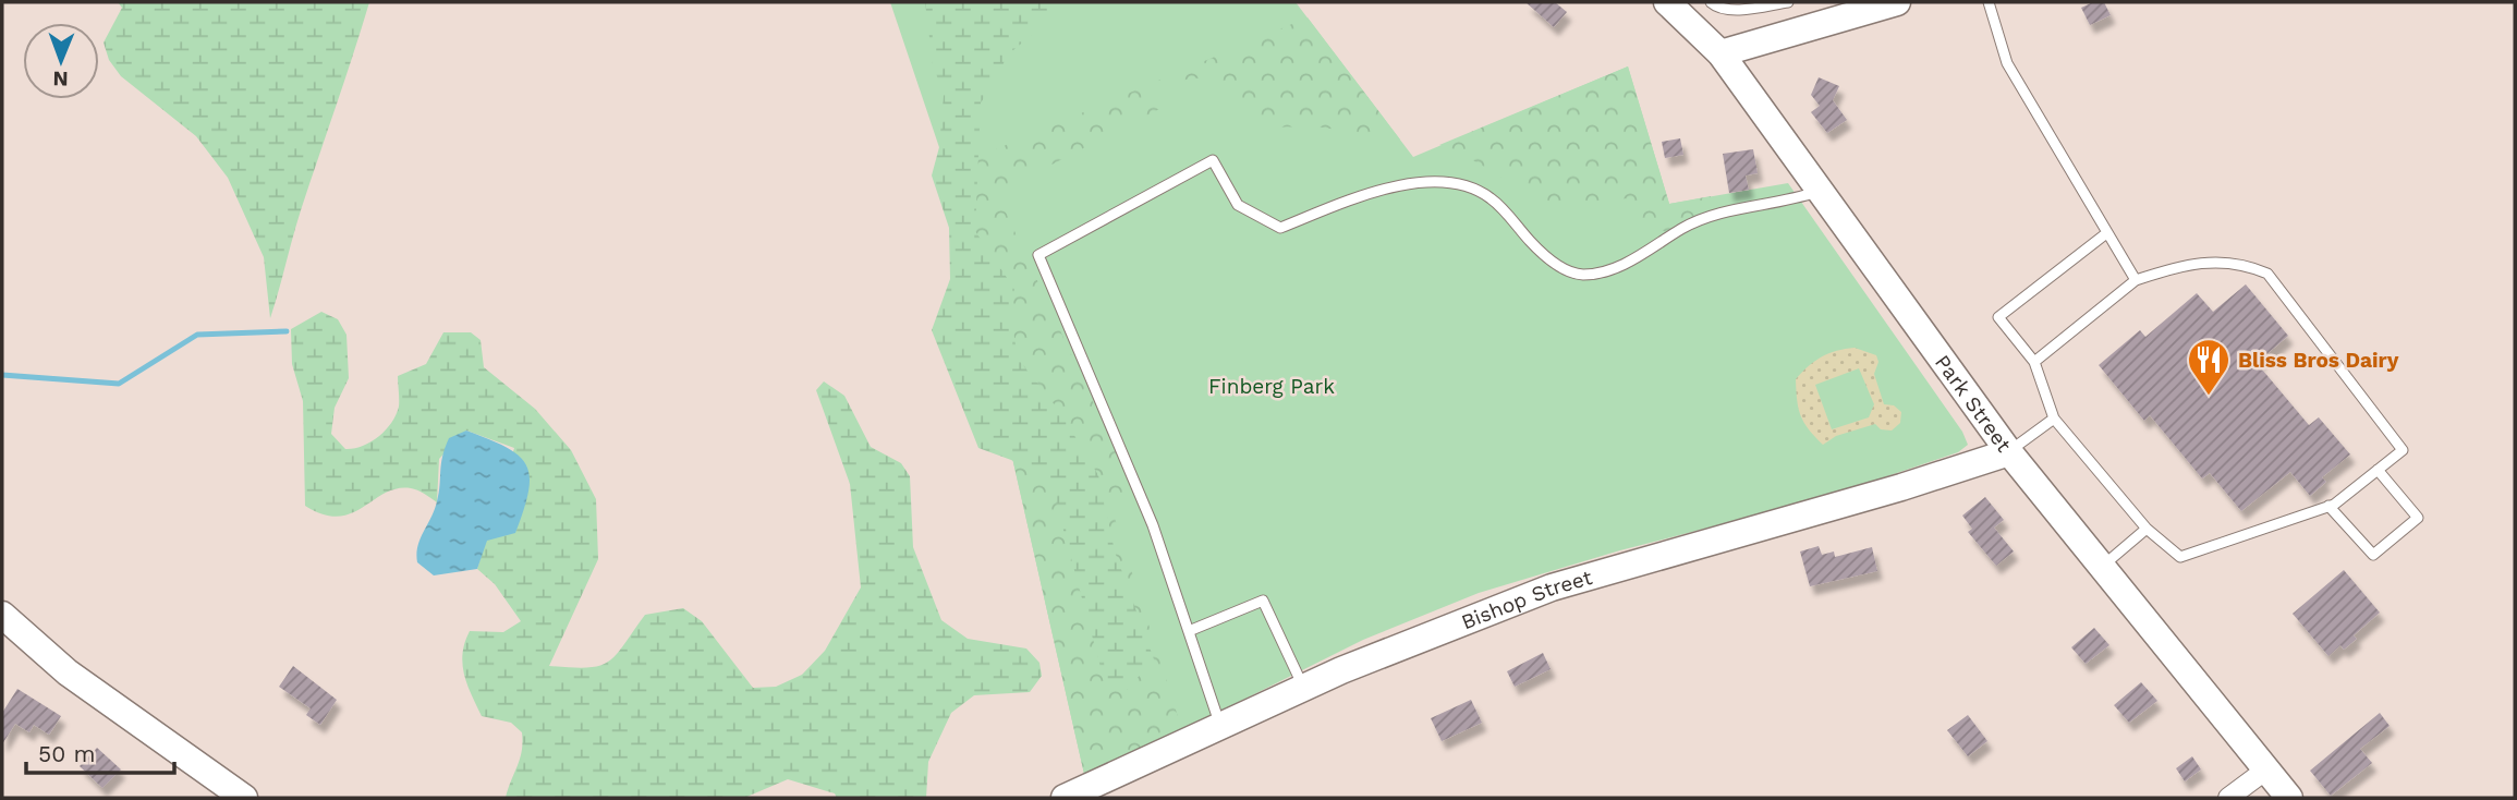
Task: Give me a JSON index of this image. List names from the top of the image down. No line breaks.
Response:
{"streets":{"street":["Park Street","Bishop Street"]},"crossings":[["Park Street","Bishop Street"]],"parks":["Finberg Park"],"places":{"restaurant":["Bliss Bros Dairy"]},"scale_bar":"50 m","north":"bottom"}
